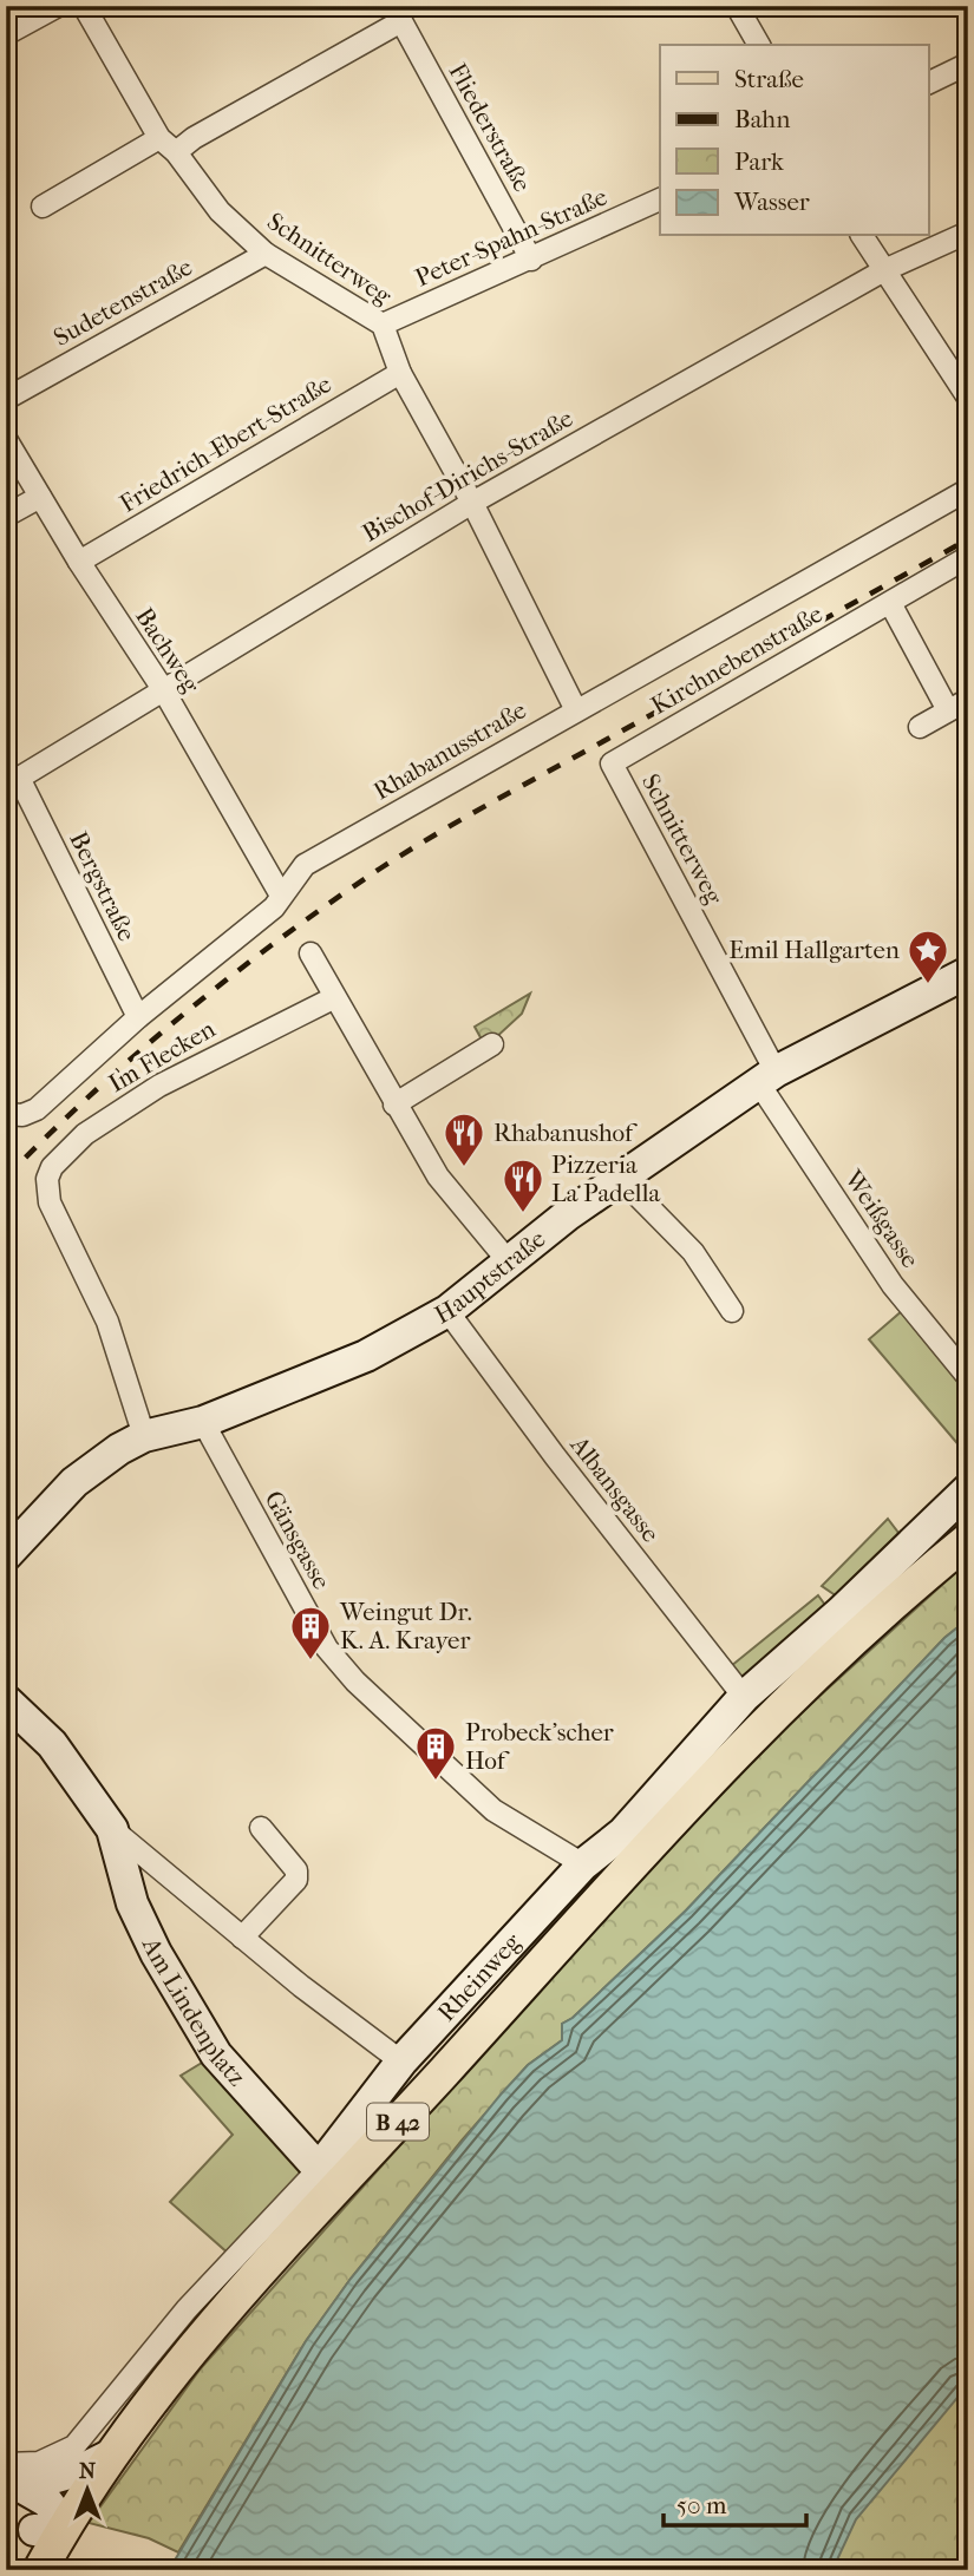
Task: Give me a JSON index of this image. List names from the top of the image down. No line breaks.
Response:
{"streets":{"main road":["B 42"],"street":["Fliederstraße","Peter-Spahn-Straße","Schnitterweg","Sudetenstraße","Friedrich-Ebert-Straße","Bischof-Dirichs-Straße","Bachweg","Kirchnebenstraße","Rhabanusstraße","Bergstraße","Im Flecken","Weißgasse","Hauptstraße","Albansgasse","Gänsgasse","Rheinweg","Am Lindenplatz"]},"crossings":[["Fliederstraße","Peter-Spahn-Straße"],["Fliederstraße","Schnitterweg"],["Peter-Spahn-Straße","Schnitterweg"],["Schnitterweg","Sudetenstraße"],["Schnitterweg","Friedrich-Ebert-Straße"],["Schnitterweg","Bischof-Dirichs-Straße"],["Schnitterweg","Kirchnebenstraße"],["Schnitterweg","Rhabanusstraße"],["Schnitterweg","Weißgasse"],["Schnitterweg","Hauptstraße"],["Friedrich-Ebert-Straße","Bachweg"],["Bischof-Dirichs-Straße","Bachweg"],["Bischof-Dirichs-Straße","Bergstraße"],["Bachweg","Rhabanusstraße"],["Rhabanusstraße","Bergstraße"],["Im Flecken","Hauptstraße"],["Weißgasse","Hauptstraße"],["Hauptstraße","Albansgasse"],["Hauptstraße","Gänsgasse"],["Albansgasse","Rheinweg"],["Gänsgasse","Rheinweg"],["Rheinweg","Am Lindenplatz"]],"places":{"place":["Emil Hallgarten"],"restaurant":["Rhabanushof","Pizzeria La Padella"],"building":["Weingut Dr. K. A. Krayer","Probeck'scher Hof"]},"legend":["Straße","Bahn","Park","Wasser"],"scale_bar":"50 m","north":"top"}
